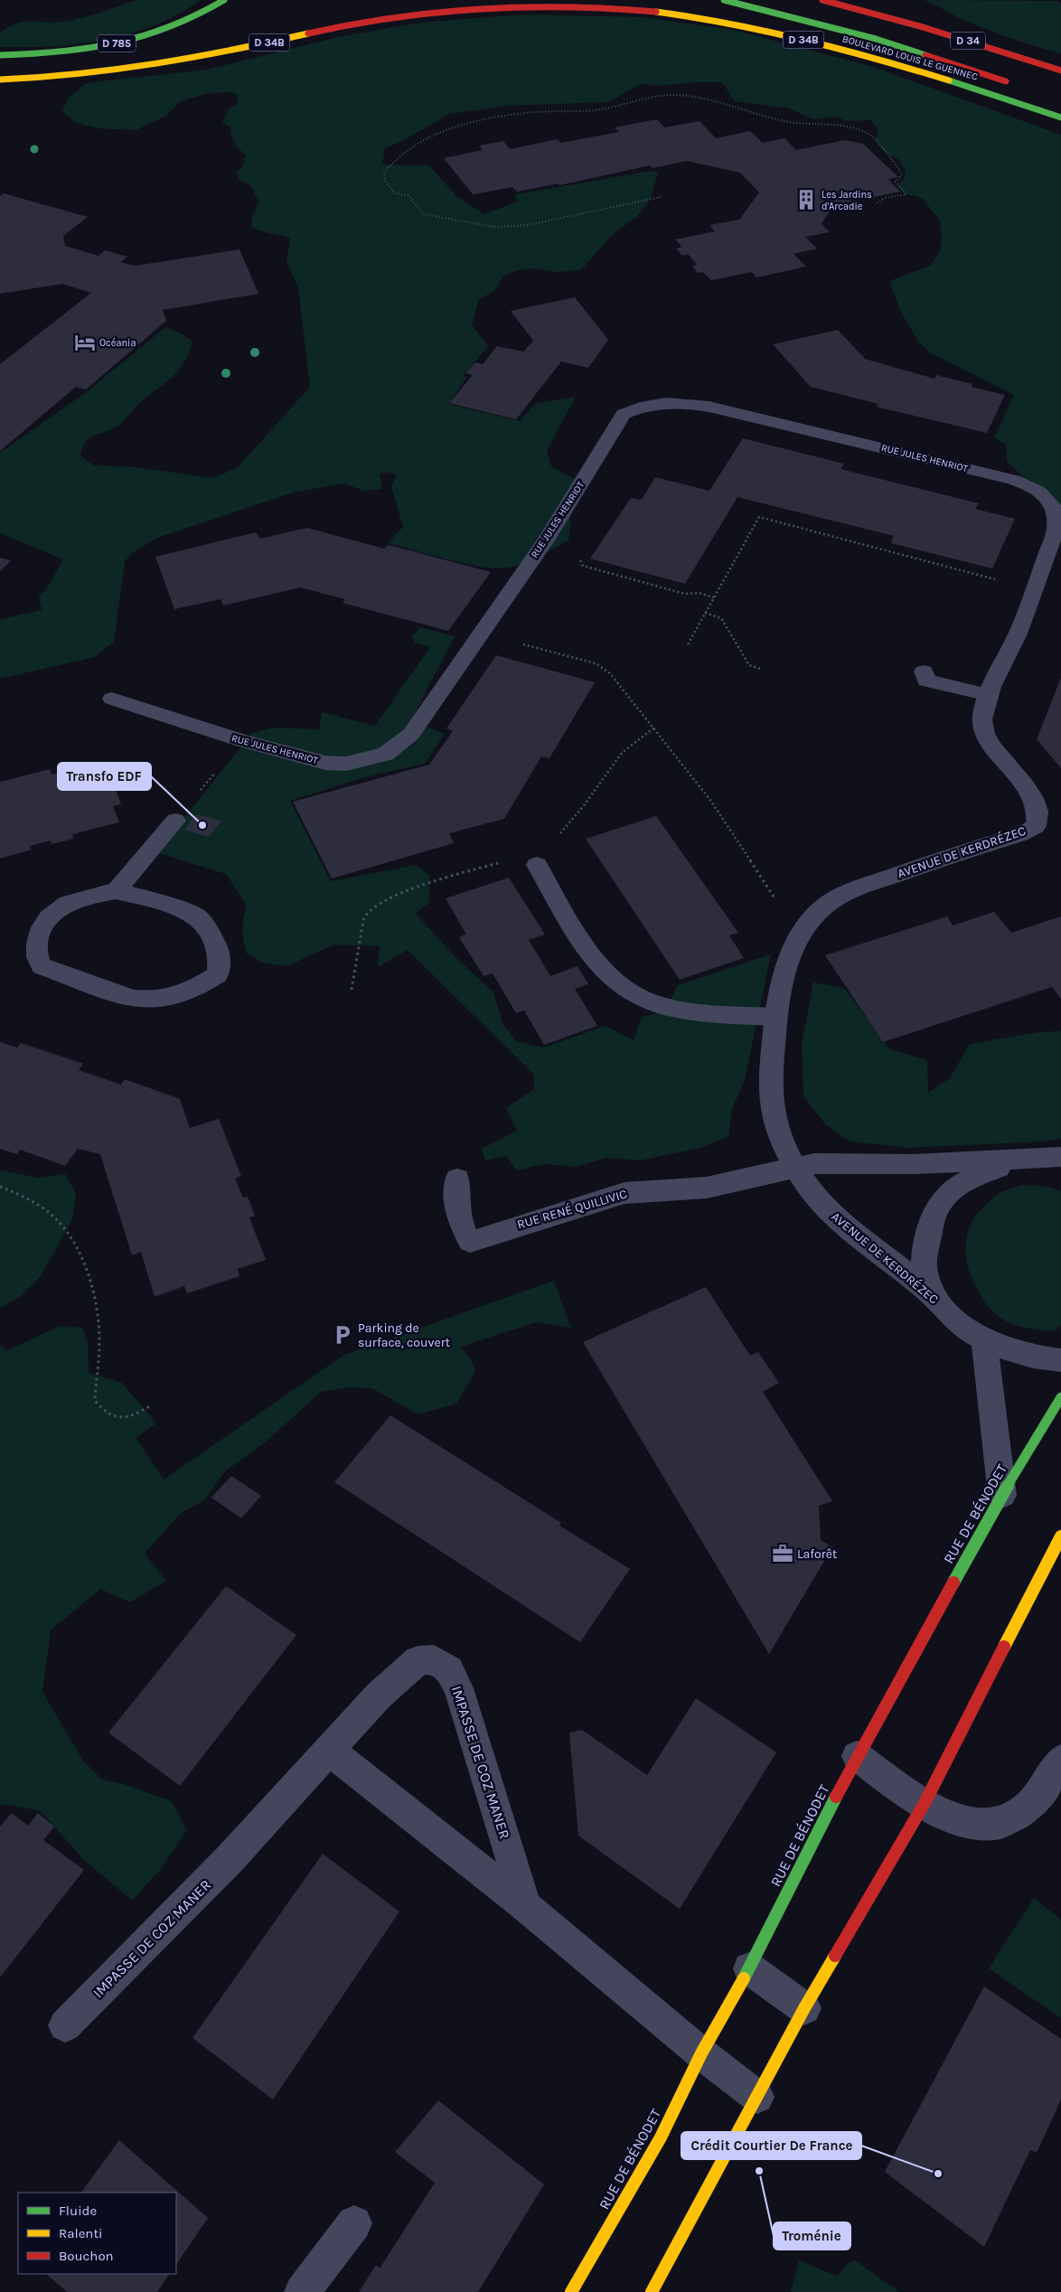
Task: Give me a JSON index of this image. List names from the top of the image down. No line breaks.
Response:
{"streets":{"main road":["D 34B","D 34","D 785","BOULEVARD LOUIS LE GUENNEC","RUE DE BÉNODET"],"street":["RUE JULES HENRIOT","AVENUE DE KERDRÉZEC","RUE RENÉ QUILLIVIC","IMPASSE DE COZ MANER"]},"crossings":[["RUE JULES HENRIOT","AVENUE DE KERDRÉZEC"],["AVENUE DE KERDRÉZEC","RUE RENÉ QUILLIVIC"]],"places":{"building":["Les Jardins d'Arcadie"],"hotel":["Océania"],"other":["Transfo EDF","Troménie","Crédit Courtier De France"],"parking":["Parking de surface, couvert"],"office":["Laforêt"]},"legend":["Fluide","Ralenti","Bouchon"]}
